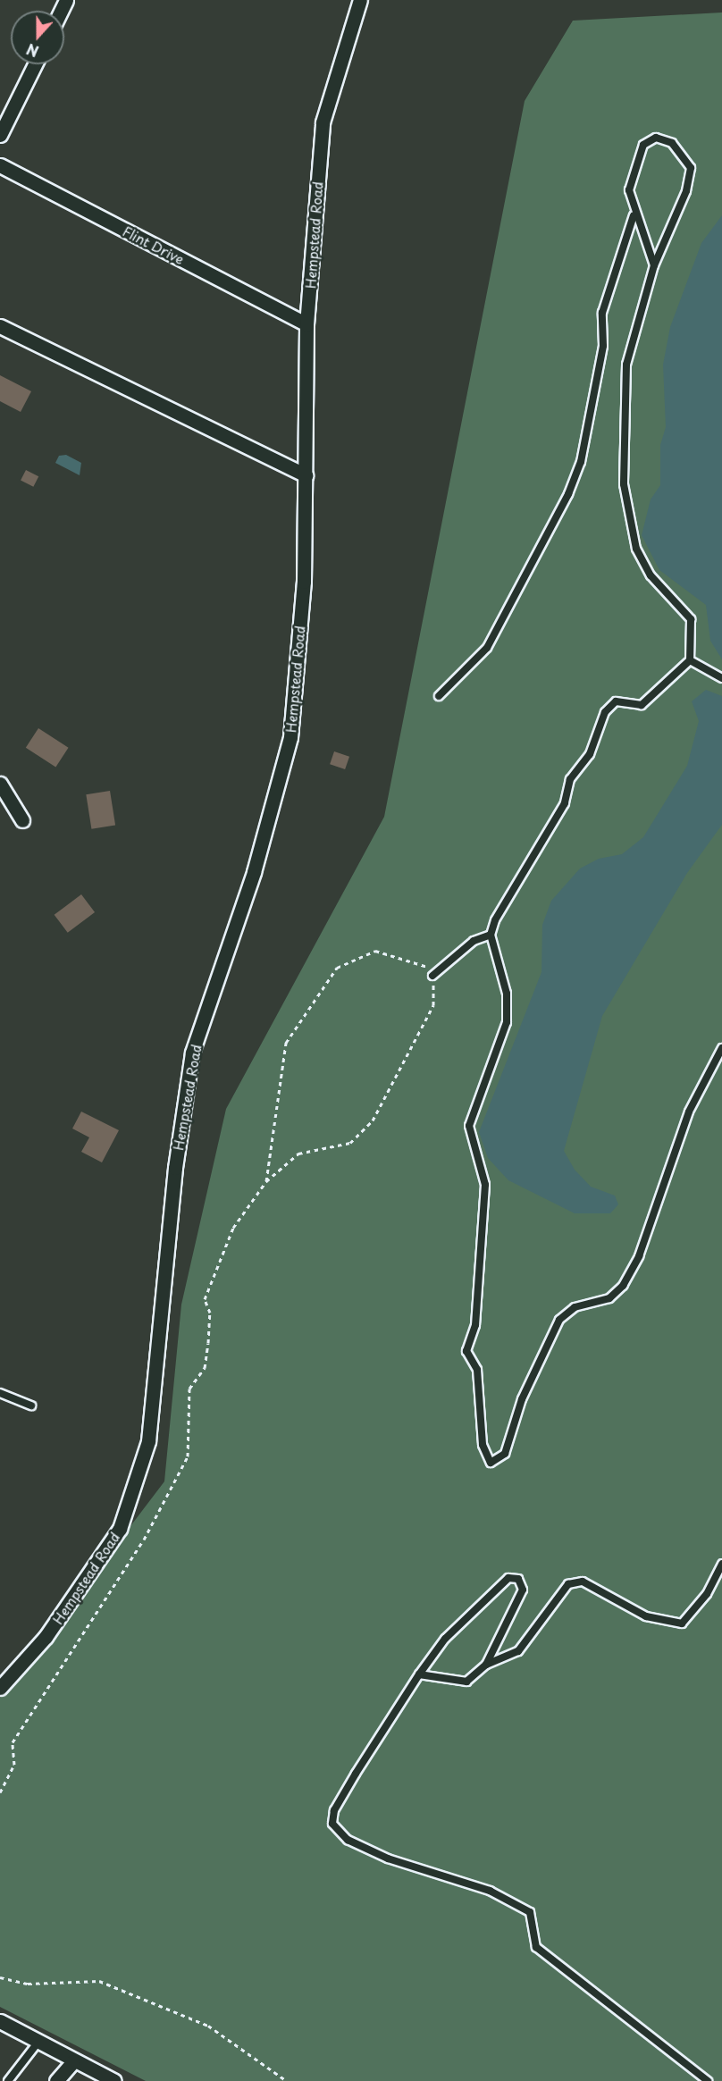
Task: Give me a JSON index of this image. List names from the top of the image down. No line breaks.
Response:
{"streets":{"street":["Hempstead Road","Flint Drive"]},"crossings":[["Hempstead Road","Flint Drive"]],"north":"bottom"}
